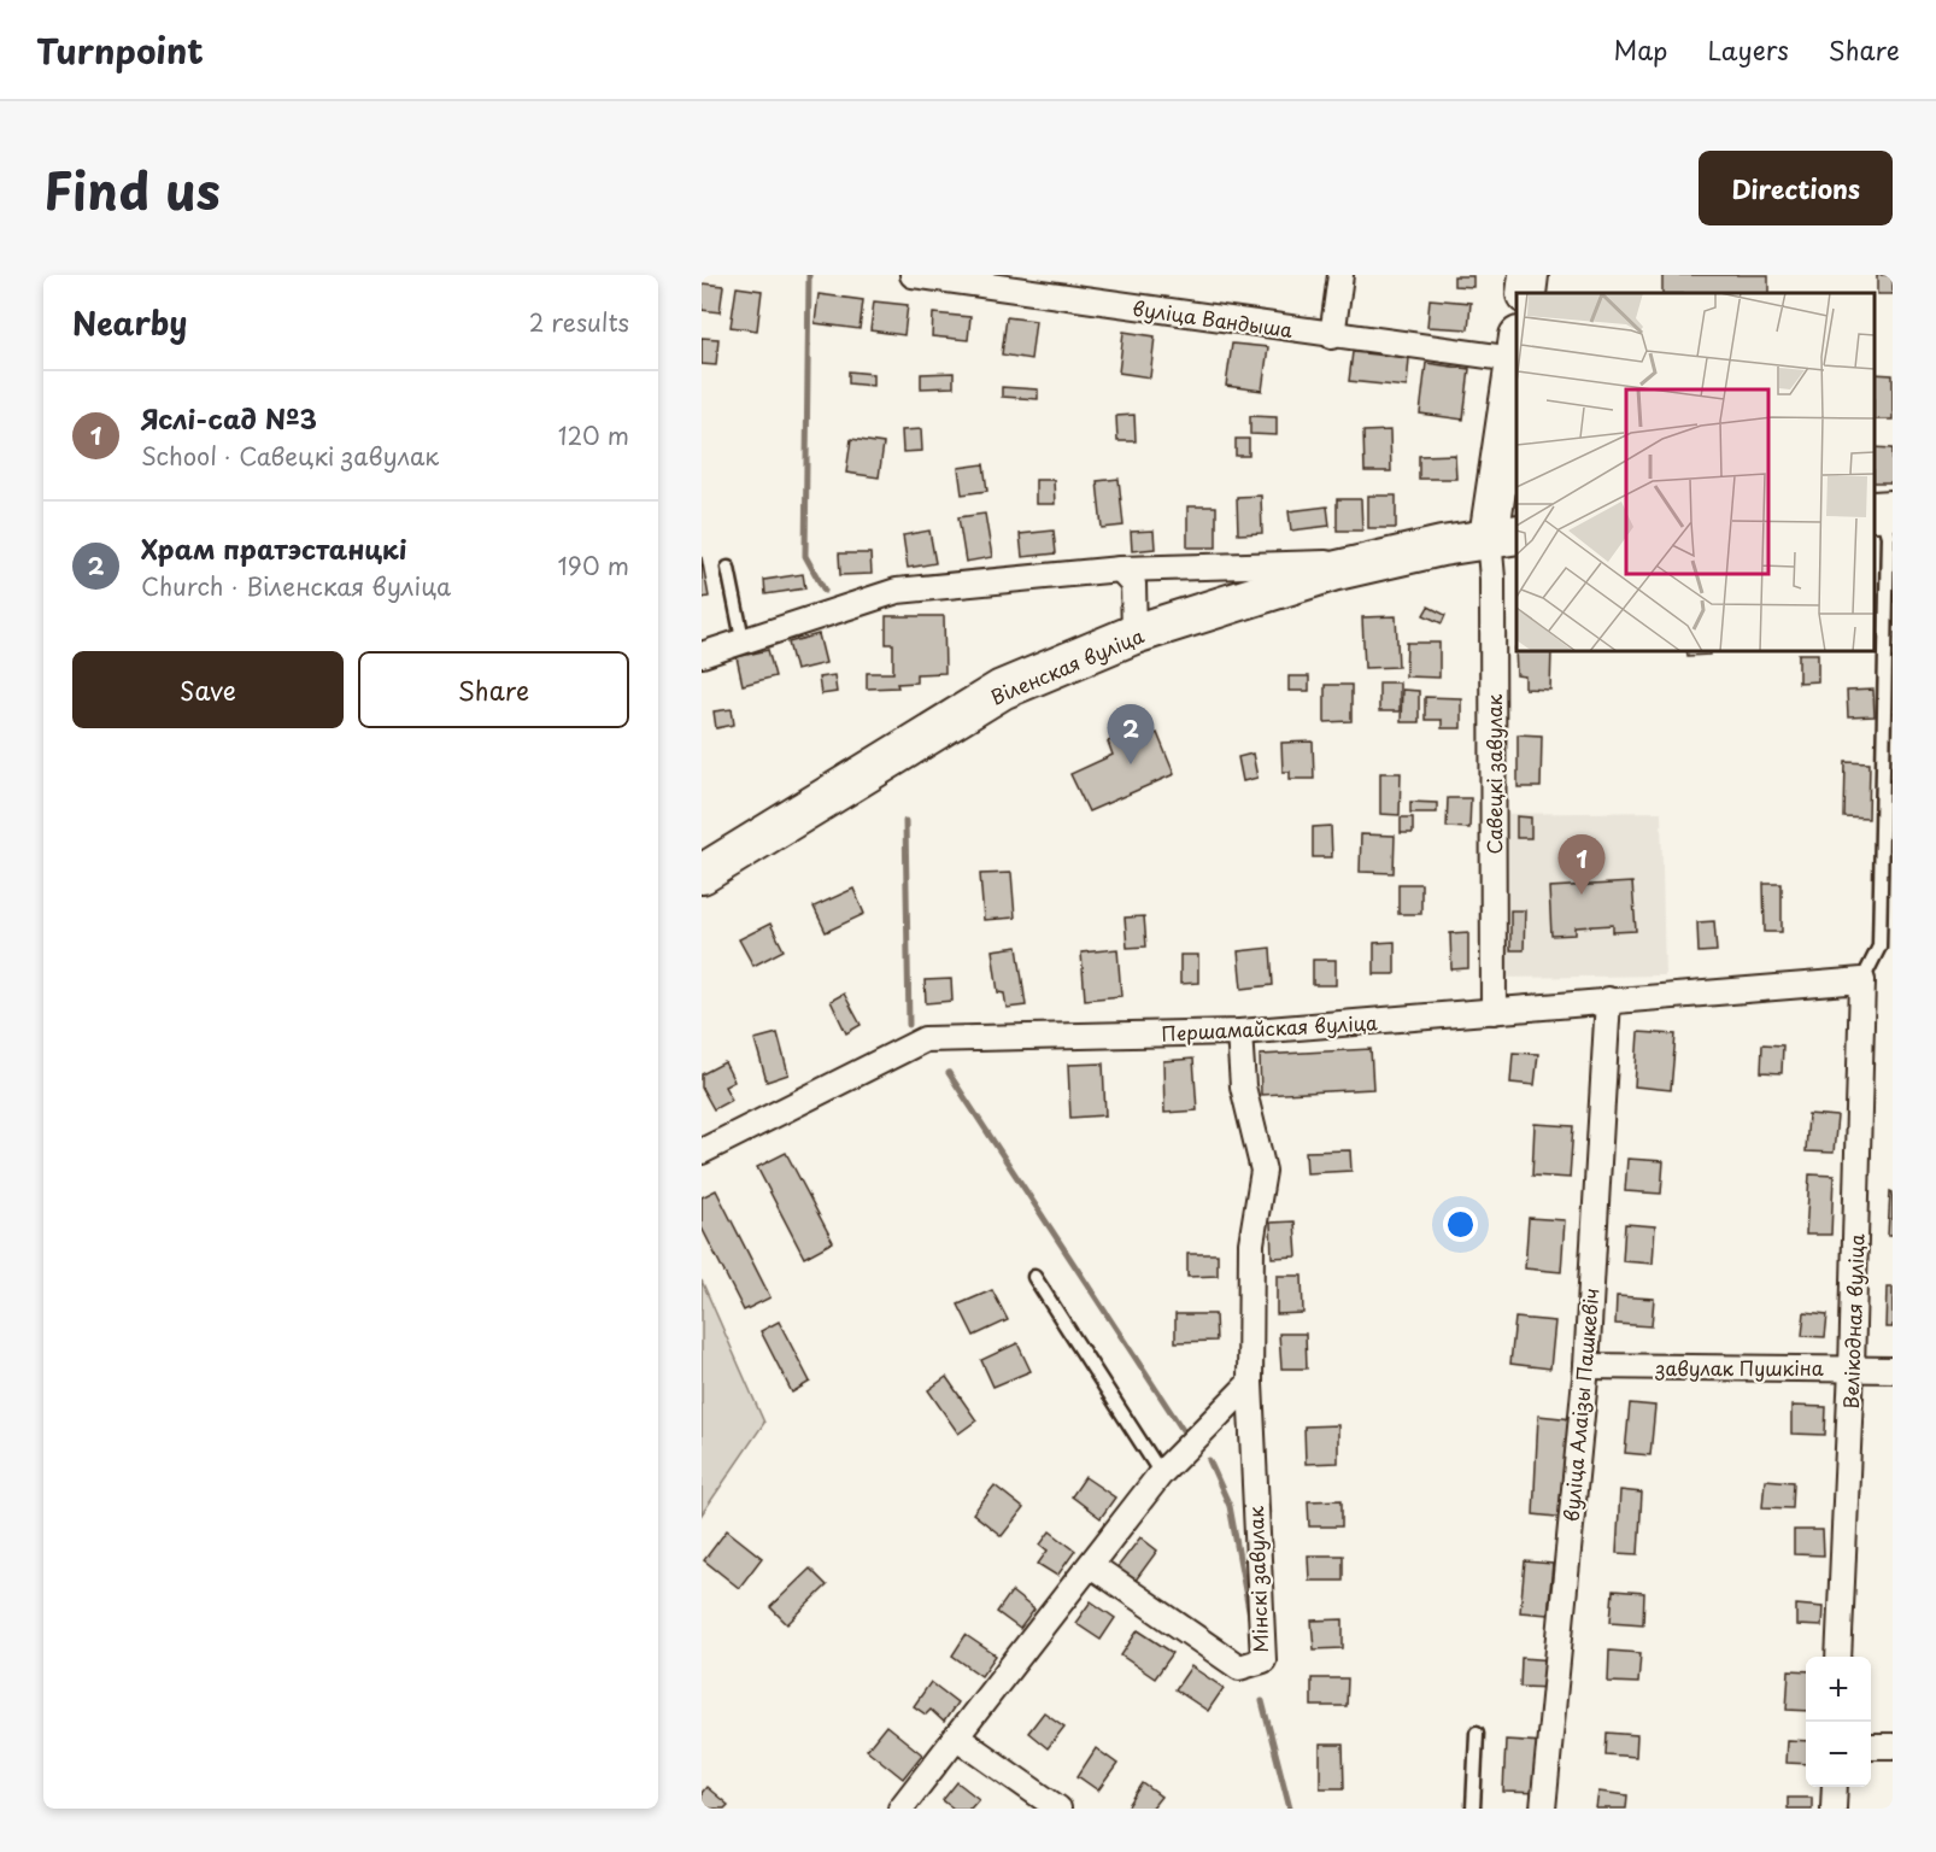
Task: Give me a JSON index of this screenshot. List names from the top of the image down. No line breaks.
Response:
{"streets":{"main road":["Віленская вуліца"],"street":["вуліца Вандыша","Савецкі завулак","Першамайская вуліца","Велікодная вуліца","завулак Пушкіна","вуліца Алаізы Пашкевіч","Мінскі завулак"]},"crossings":[["Віленская вуліца","Савецкі завулак"],["Савецкі завулак","Першамайская вуліца"],["Першамайская вуліца","Велікодная вуліца"],["Першамайская вуліца","вуліца Алаізы Пашкевіч"],["Першамайская вуліца","Мінскі завулак"],["Велікодная вуліца","завулак Пушкіна"],["завулак Пушкіна","вуліца Алаізы Пашкевіч"]],"page":{"header":"Turnpoint","nav":["Map","Layers","Share"],"title":"Find us","buttons":["Directions",["Save","Share"]],"heading":["Nearby","2 results"],"list":[{"mark":"1","name":"Яслі-сад №3","note":"School · Савецкі завулак","value":"120 m"},{"mark":"2","name":"Храм пратэстанцкі","note":"Church · Віленская вуліца","value":"190 m"}],"pins":["2","1"],"map_buttons":["+","−"]}}
